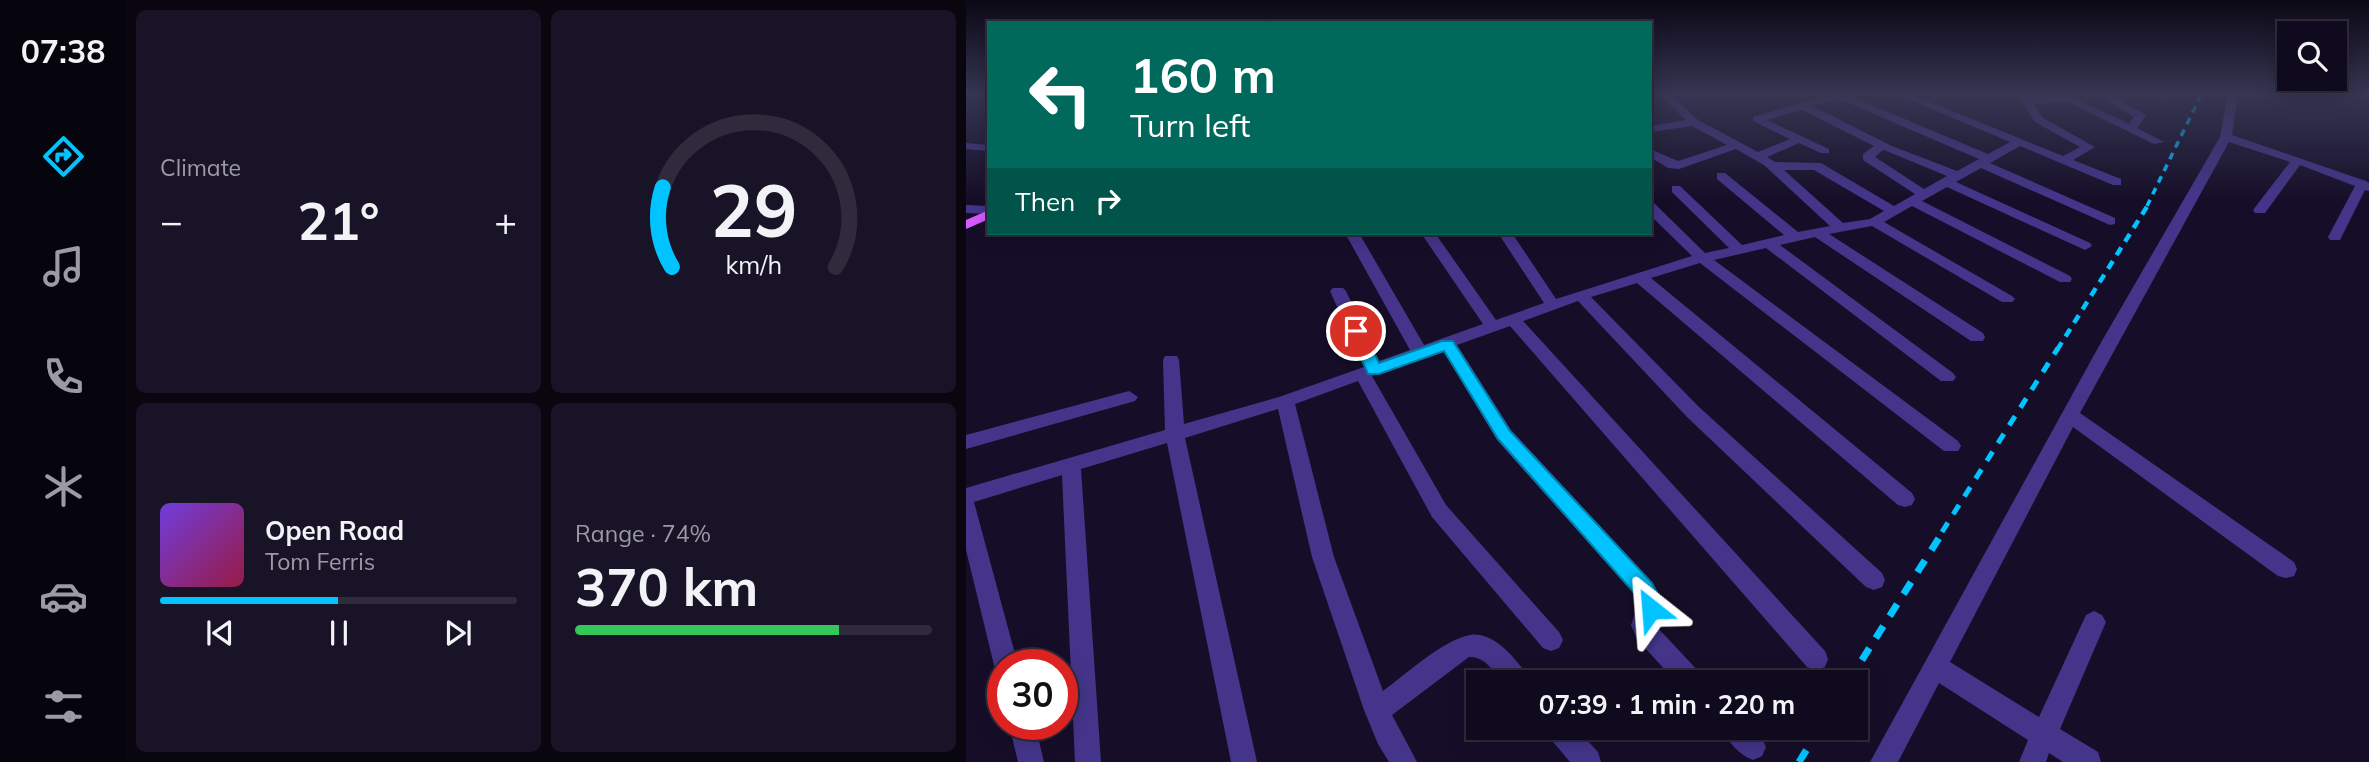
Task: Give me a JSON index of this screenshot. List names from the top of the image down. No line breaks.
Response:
{"page":{"tabs":"07:38","tile":["Climate",["Range · 74%","370 km"]],"turn":["160 m","Turn left"],"then":"Then","heat":["−","21°","+"],"song":["Open Road","Tom Ferris"],"limit":"30","trip":"07:39 · 1 min · 220 m","gauge":["29","km/h"]}}
